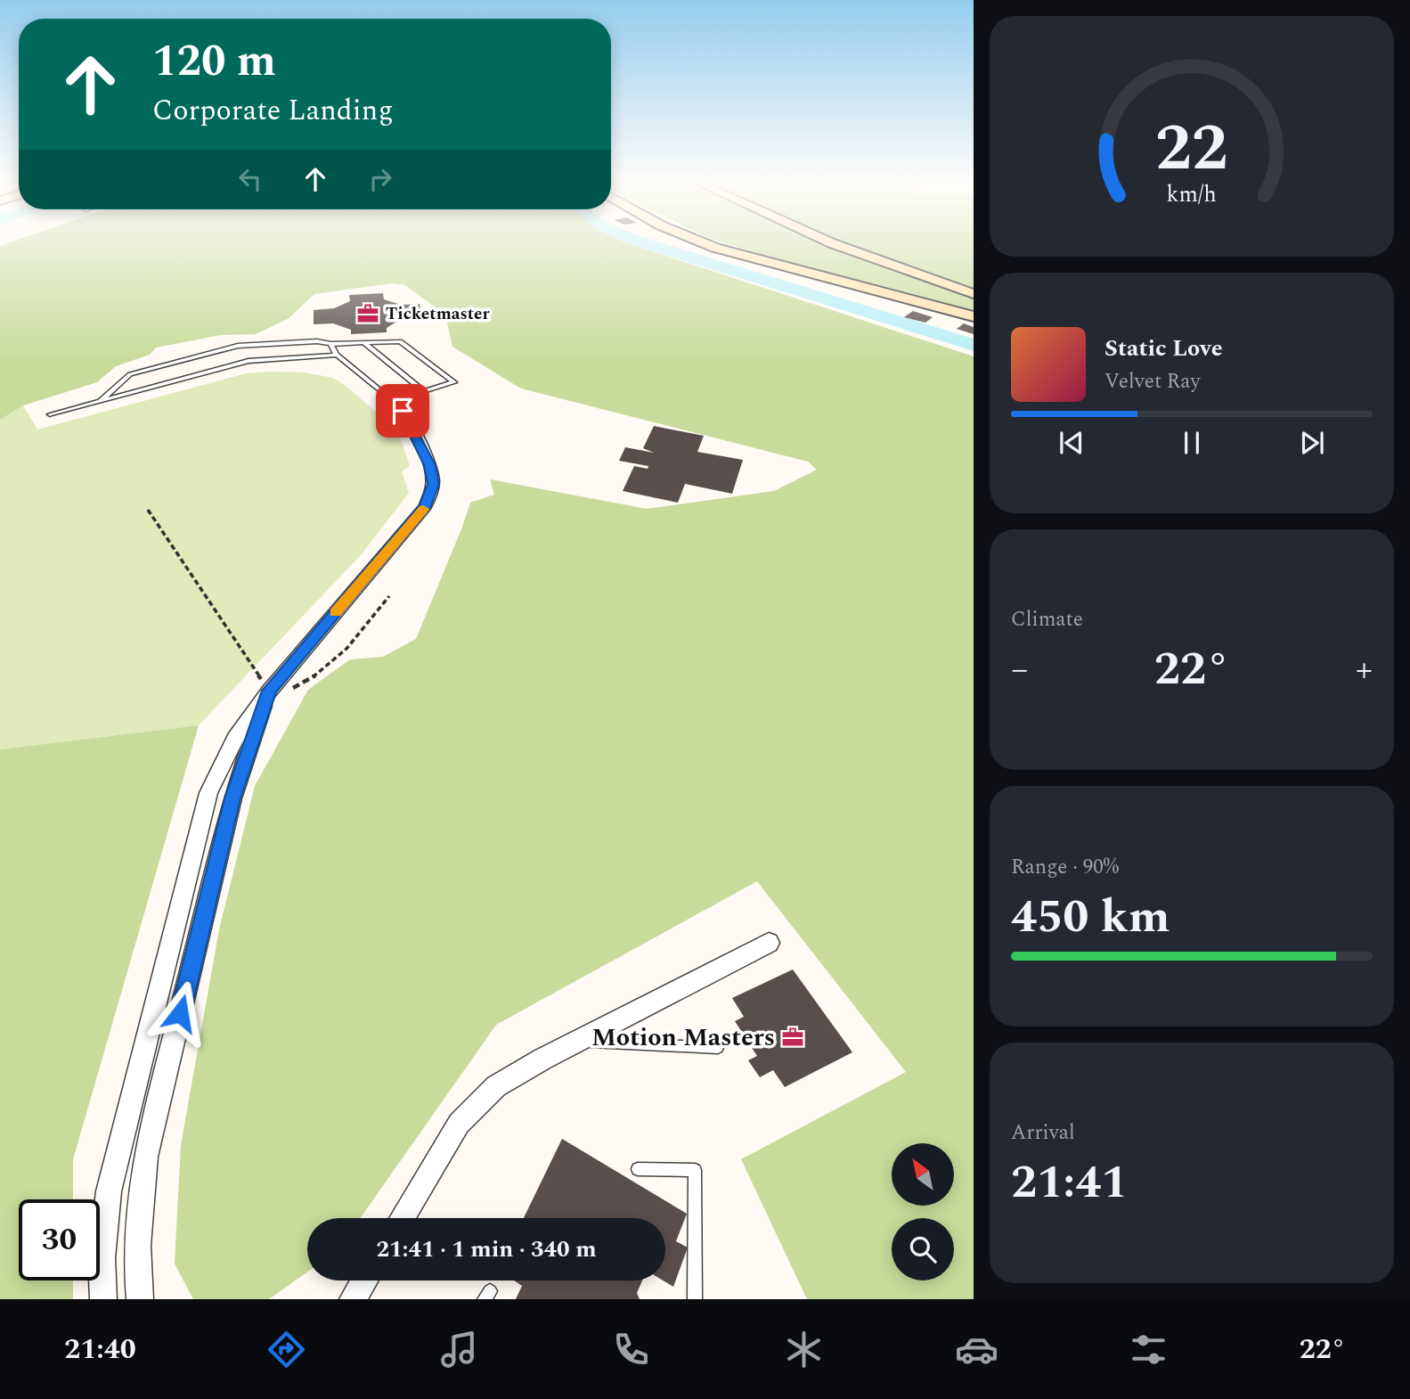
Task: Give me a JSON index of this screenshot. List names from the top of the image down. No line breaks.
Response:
{"places":{"office":["Ticketmaster","Motion Masters"]},"north":"top left","page":{"turn":["120 m","Corporate Landing"],"song":["Static Love","Velvet Ray"],"tile":["Climate",["Range · 90%","450 km"],["Arrival","21:41"]],"heat":["−","22°","+"],"limit":"30","trip":"21:41 · 1 min · 340 m","tabs":["21:40","22°"],"gauge":["22","km/h"]}}
